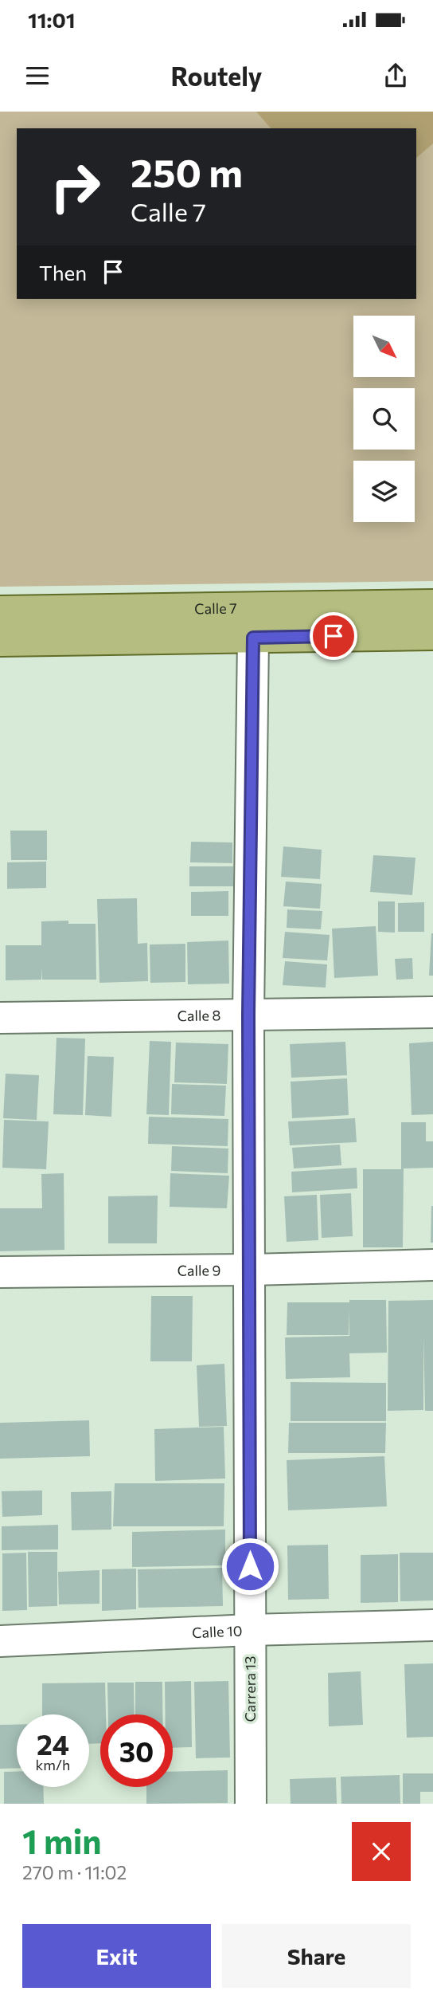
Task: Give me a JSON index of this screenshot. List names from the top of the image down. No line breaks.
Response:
{"streets":{"main road":["Calle 7"],"street":["Calle 8","Calle 9","Calle 10","Carrera 13"]},"crossings":[["Calle 7","Carrera 13"],["Calle 8","Carrera 13"],["Calle 9","Carrera 13"],["Calle 10","Carrera 13"]],"north":"bottom right","page":{"status":"11:01","header":"Routely","turn":["250 m","Calle 7"],"then":"Then","speed":"24 km/h","limit":"30","heading":["1 min","270 m · 11:02"],"buttons":["Exit","Share"]}}
